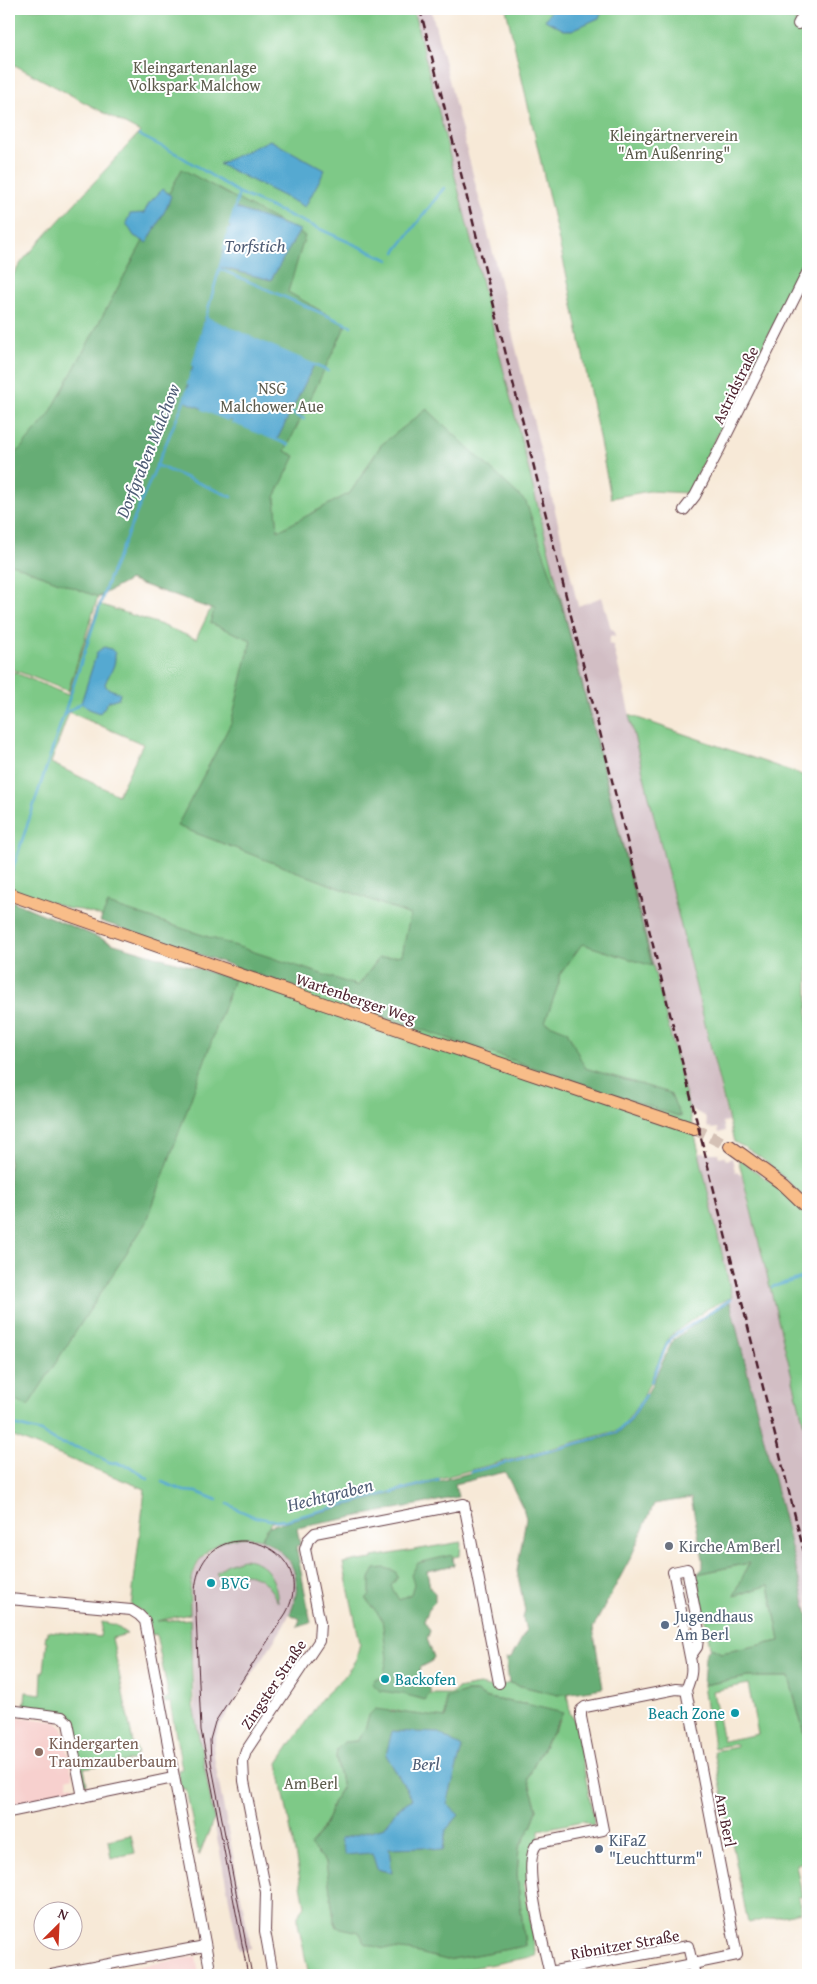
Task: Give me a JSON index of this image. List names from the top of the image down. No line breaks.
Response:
{"streets":{"main road":["Wartenberger Weg"],"street":["Astridstraße","Zingster Straße","Am Berl","Ribnitzer Straße"]},"crossings":[["Am Berl","Ribnitzer Straße"]],"water":["Torfstich","Dorfgraben Malchow","Hechtgraben","Berl"],"parks":["Kleingartenanlage Volkspark Malchow","Kleingärtnerverein \"Am Außenring\"","NSG Malchower Aue","Am Berl"],"places":["Kirche Am Berl","BVG","Jugendhaus Am Berl","Backofen","Beach Zone","Kindergarten Traumzauberbaum","KiFaZ \"Leuchtturm\""],"north":"top right"}
